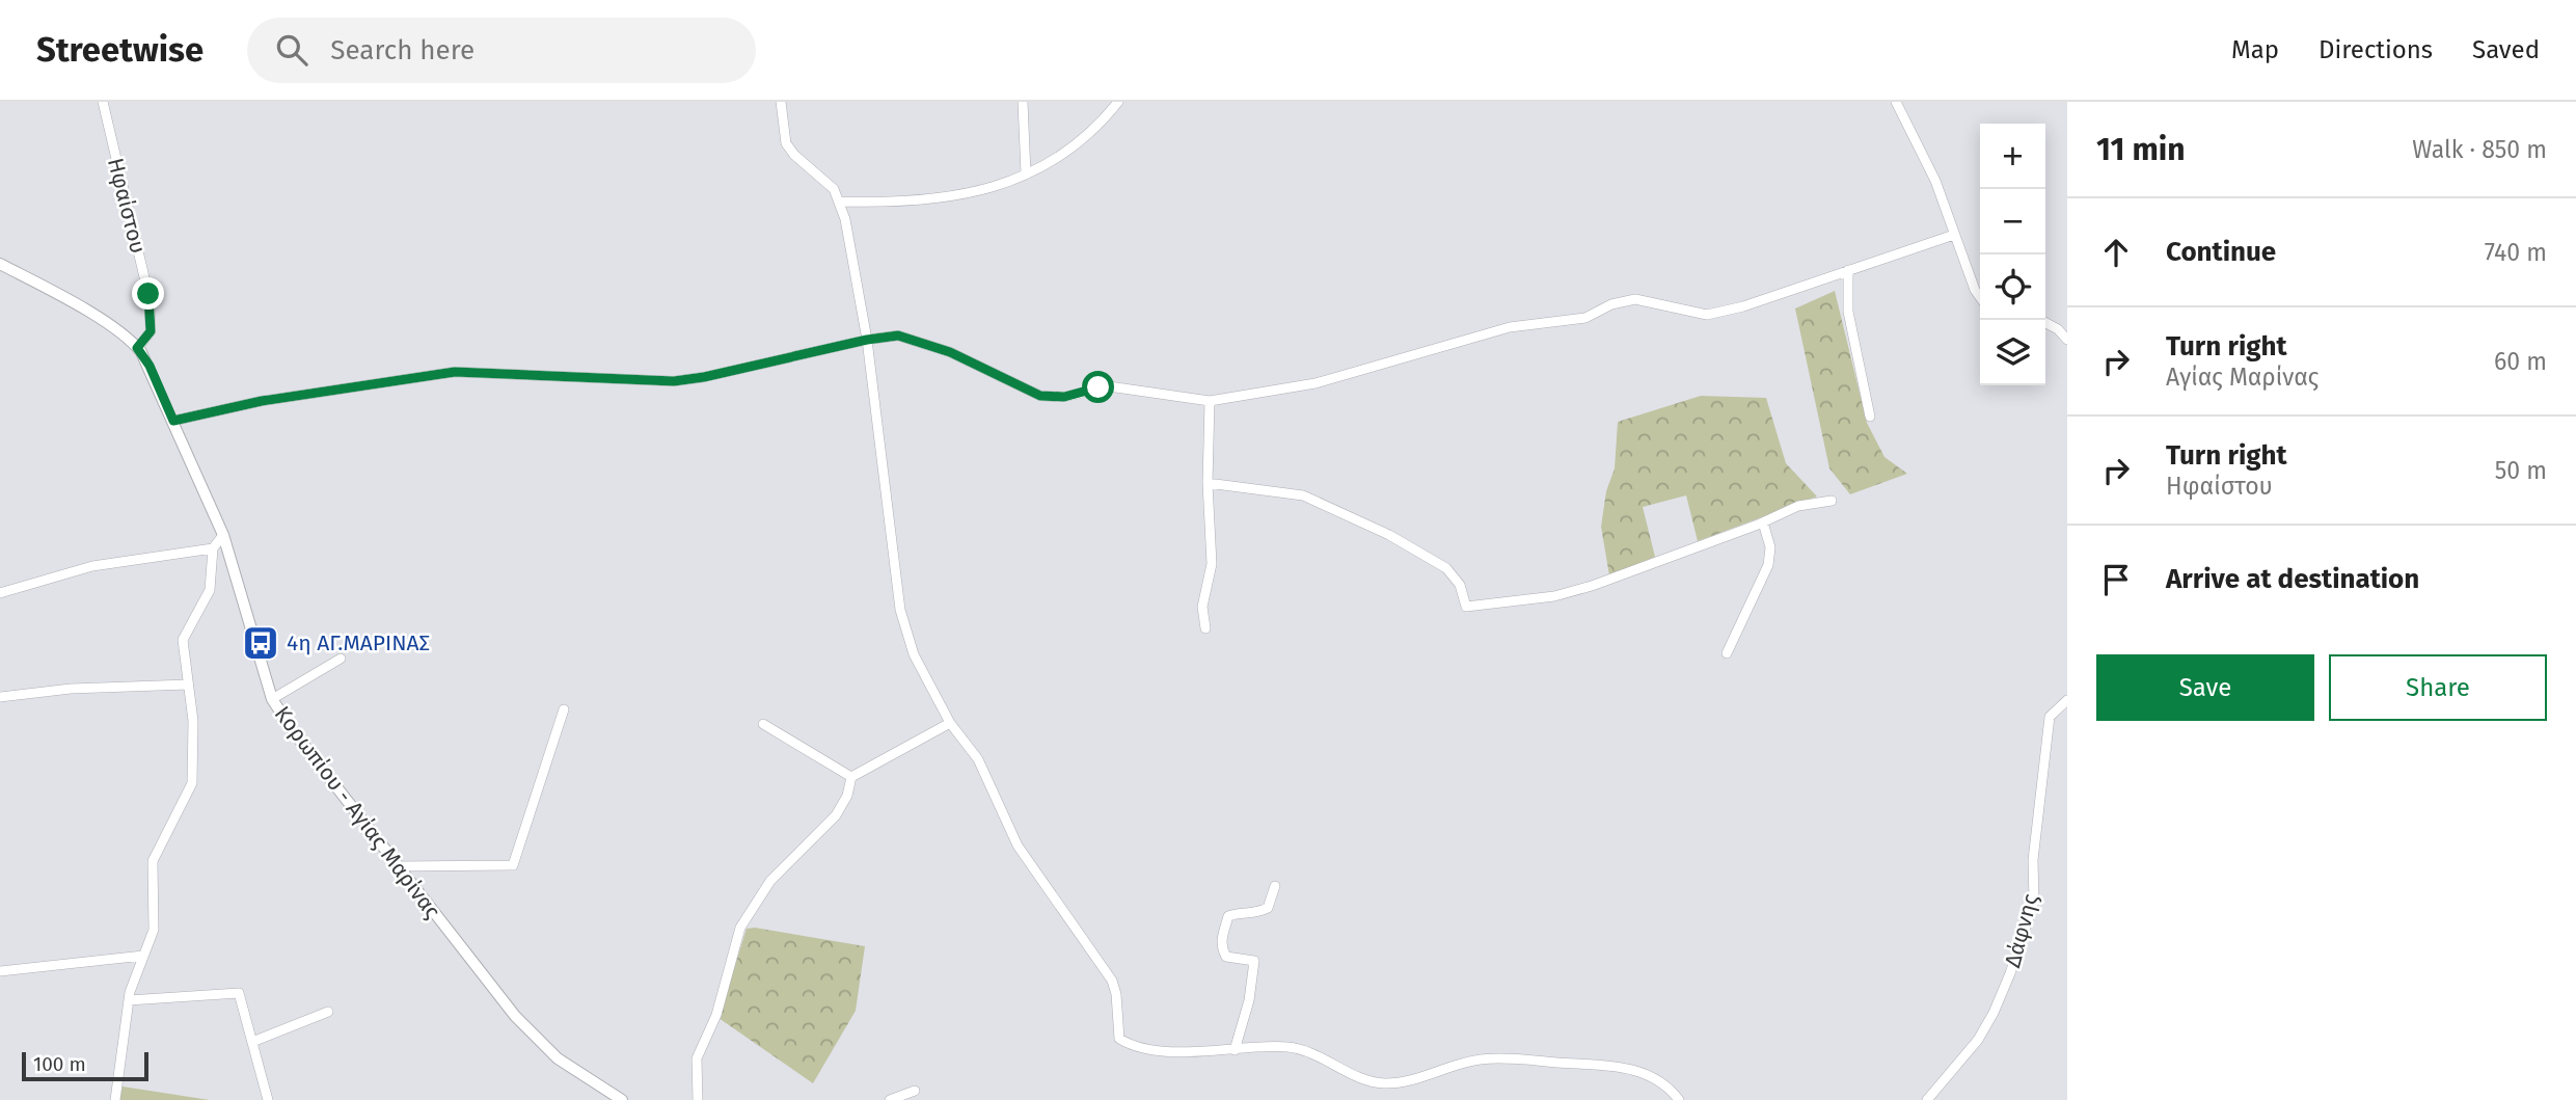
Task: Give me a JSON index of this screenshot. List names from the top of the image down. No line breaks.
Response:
{"streets":{"main road":["Κορωπίου - Αγίας Μαρίνας"],"street":["Ηφαίστου","Δάφνης"]},"crossings":[["Ηφαίστου","Κορωπίου - Αγίας Μαρίνας"]],"places":{"bus stop":["4η ΑΓ.ΜΑΡΙΝΑΣ"]},"scale_bar":"100 m","page":{"header":"Streetwise","search":"Search here","nav":["Map","Directions","Saved"],"heading":["11 min","Walk · 850 m"],"map_buttons":["+","−"],"list":[["Continue","740 m"],["Turn right","Αγίας Μαρίνας","60 m"],["Turn right","Ηφαίστου","50 m"],"Arrive at destination"],"buttons":["Save","Share"],"scale":"100 m"}}
